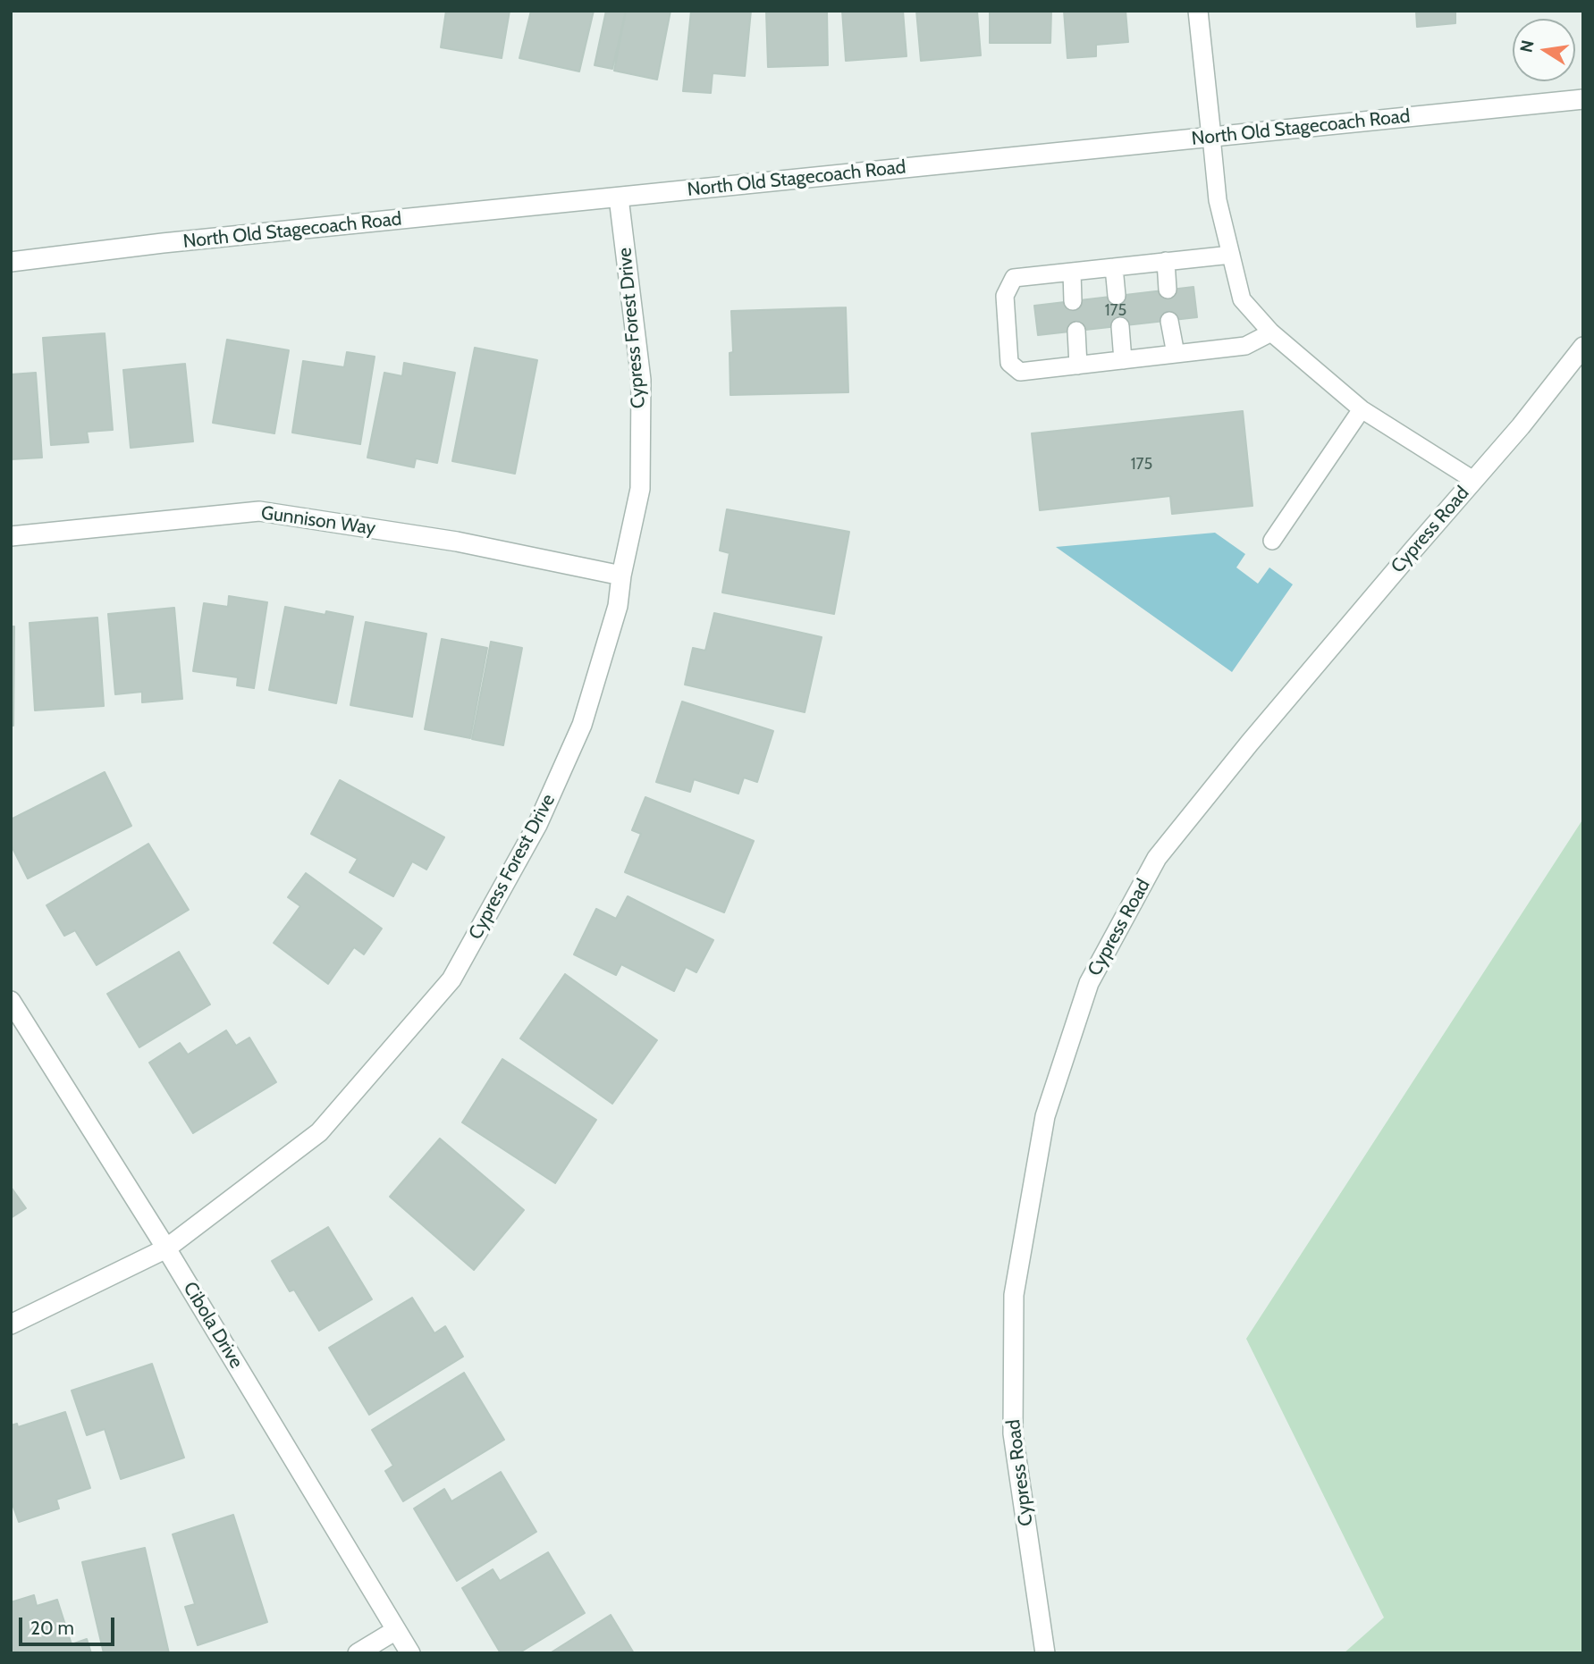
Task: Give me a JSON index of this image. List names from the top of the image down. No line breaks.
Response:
{"streets":{"street":["North Old Stagecoach Road","Cypress Forest Drive","Gunnison Way","Cypress Road","Cibola Drive"]},"crossings":[["North Old Stagecoach Road","Cypress Forest Drive"],["Cypress Forest Drive","Gunnison Way"],["Cypress Forest Drive","Cibola Drive"]],"house_numbers":["175","175"],"scale_bar":"20 m","north":"left"}
